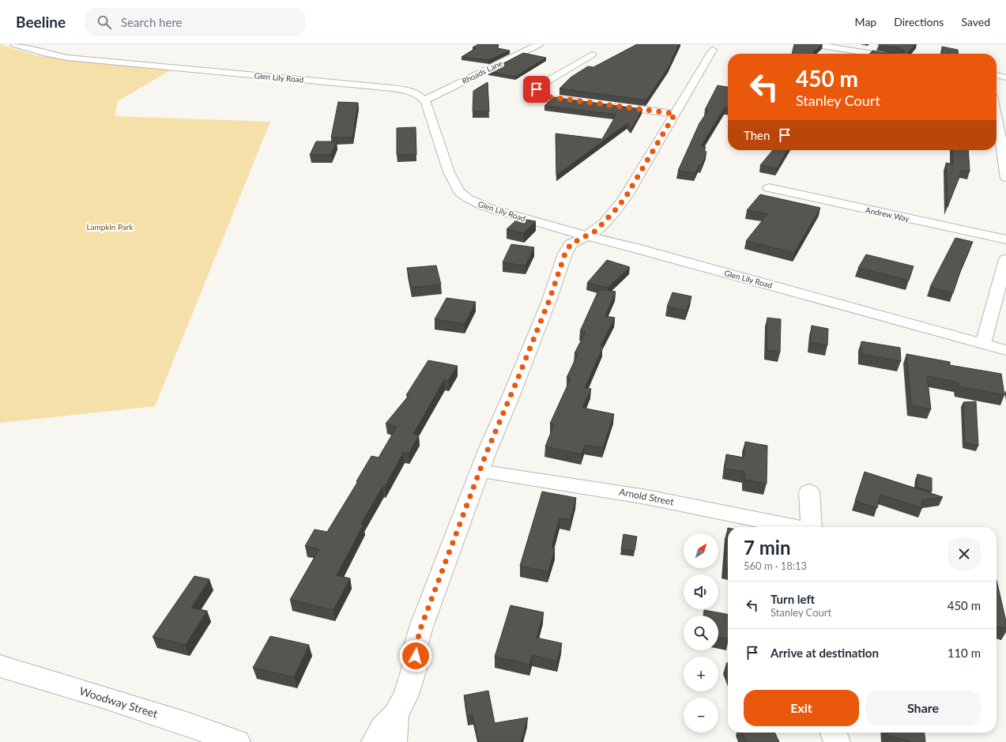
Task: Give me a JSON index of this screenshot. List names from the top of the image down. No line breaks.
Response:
{"streets":{"street":["Rhoads Lane","Glen Lily Road","Andrew Way","Arnold Street","Woodway Street"]},"crossings":[["Rhoads Lane","Glen Lily Road"]],"parks":["Lampkin Park"],"north":"top right","page":{"header":"Beeline","search":"Search here","nav":["Map","Directions","Saved"],"turn":["450 m","Stanley Court"],"then":"Then","heading":["7 min","560 m · 18:13"],"map_buttons":["+","−"],"list":[{"name":"Turn left","note":"Stanley Court","value":"450 m"},{"name":"Arrive at destination","value":"110 m"}],"buttons":["Exit","Share"]}}
